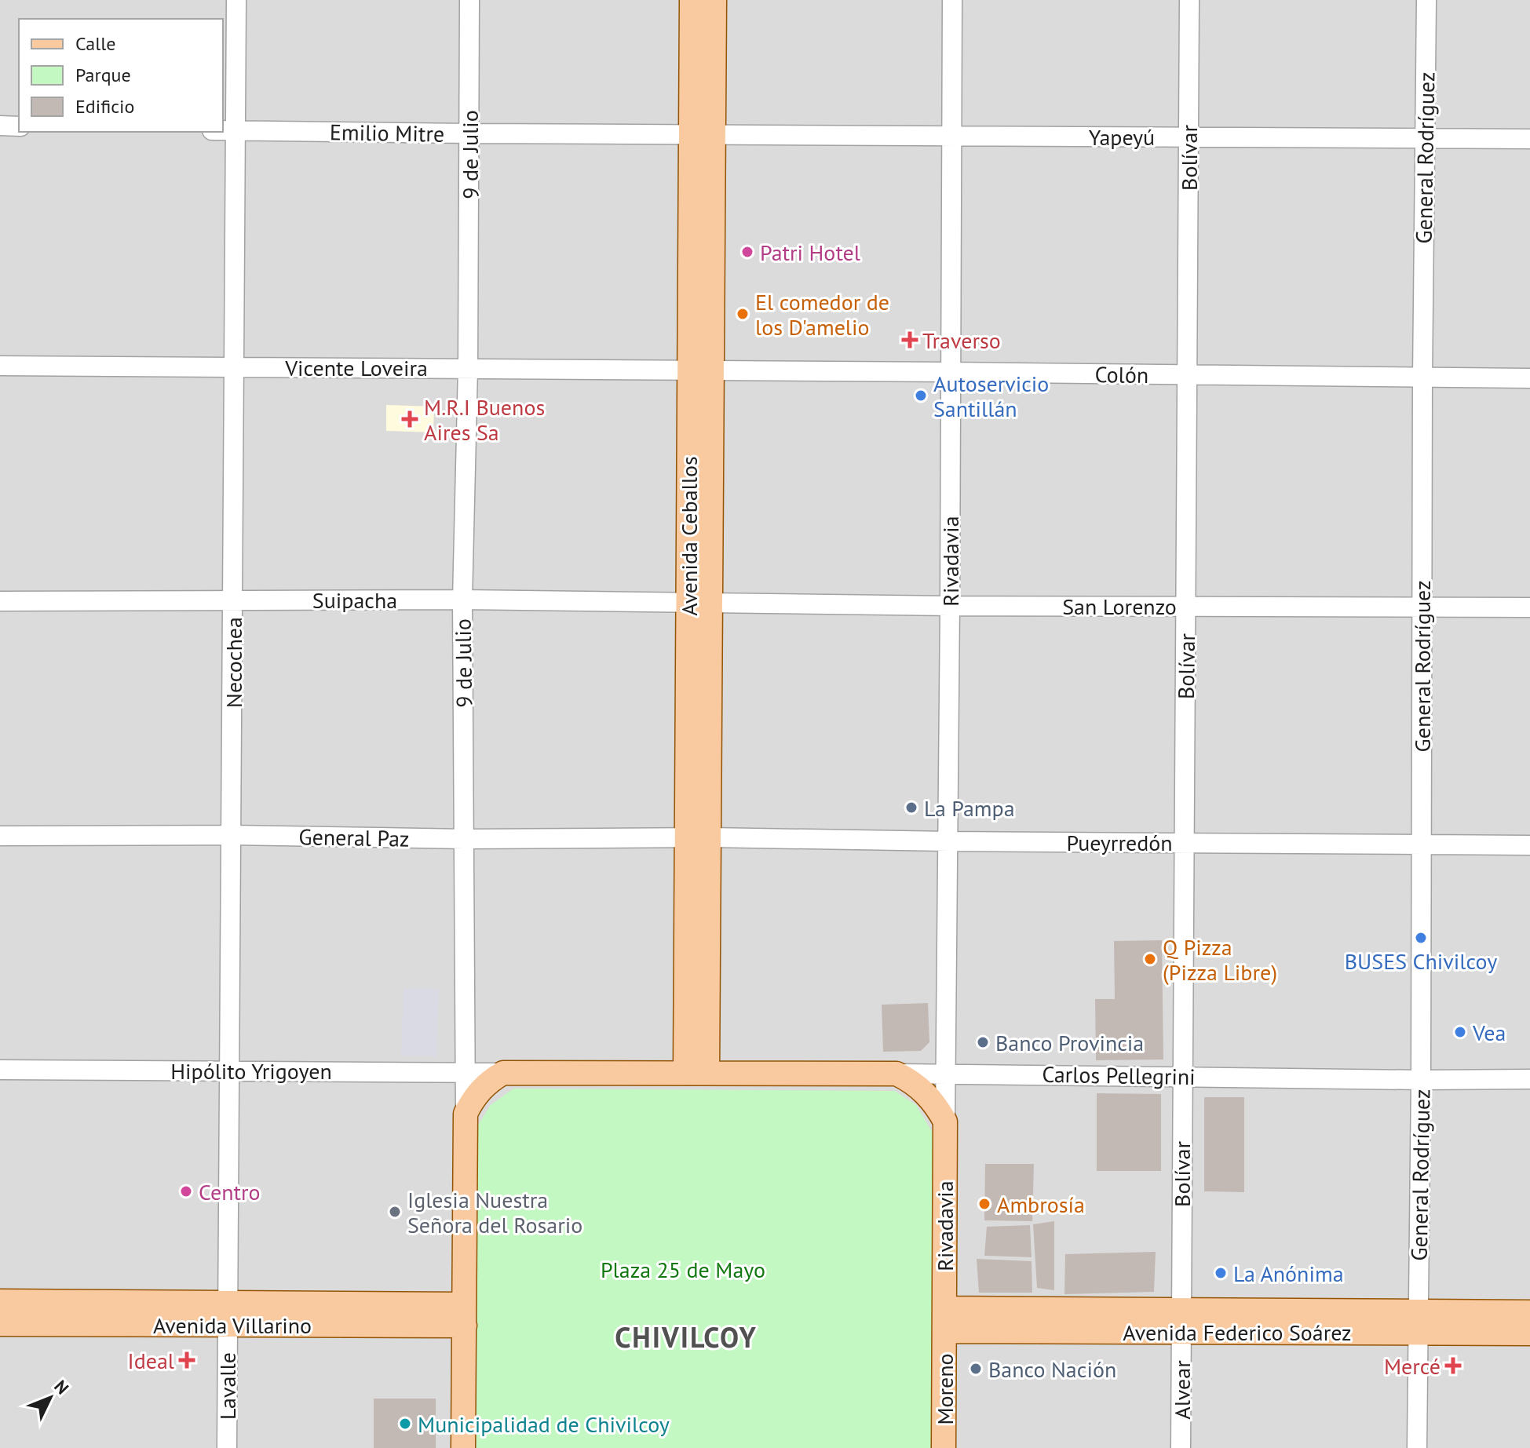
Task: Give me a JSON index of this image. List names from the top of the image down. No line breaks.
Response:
{"streets":{"main road":["9 de Julio","Avenida Ceballos","Rivadavia","Hipólito Yrigoyen","Carlos Pellegrini","Avenida Villarino","Avenida Federico Soárez","Moreno"],"street":["Emilio Mitre","Yapeyú","Bolívar","General Rodríguez","Vicente Loveira","Colón","Suipacha","San Lorenzo","Necochea","General Paz","Pueyrredón","Lavalle","Alvear"]},"crossings":[["Emilio Mitre","Yapeyú"],["Emilio Mitre","9 de Julio"],["Emilio Mitre","Avenida Ceballos"],["Emilio Mitre","Necochea"],["Yapeyú","Bolívar"],["Yapeyú","General Rodríguez"],["Yapeyú","Avenida Ceballos"],["Yapeyú","Rivadavia"],["9 de Julio","Vicente Loveira"],["9 de Julio","Suipacha"],["9 de Julio","General Paz"],["9 de Julio","Hipólito Yrigoyen"],["9 de Julio","Avenida Villarino"],["Bolívar","Colón"],["Bolívar","San Lorenzo"],["Bolívar","Pueyrredón"],["Bolívar","Carlos Pellegrini"],["Bolívar","Avenida Federico Soárez"],["Bolívar","Alvear"],["General Rodríguez","Colón"],["General Rodríguez","San Lorenzo"],["General Rodríguez","Pueyrredón"],["General Rodríguez","Carlos Pellegrini"],["General Rodríguez","Avenida Federico Soárez"],["Vicente Loveira","Colón"],["Vicente Loveira","Avenida Ceballos"],["Vicente Loveira","Necochea"],["Colón","Avenida Ceballos"],["Colón","Rivadavia"],["Avenida Ceballos","Suipacha"],["Avenida Ceballos","San Lorenzo"],["Avenida Ceballos","General Paz"],["Avenida Ceballos","Pueyrredón"],["Avenida Ceballos","Hipólito Yrigoyen"],["Avenida Ceballos","Carlos Pellegrini"],["Rivadavia","San Lorenzo"],["Rivadavia","Pueyrredón"],["Rivadavia","Carlos Pellegrini"],["Rivadavia","Avenida Federico Soárez"],["Rivadavia","Moreno"],["Suipacha","San Lorenzo"],["Suipacha","Necochea"],["Necochea","General Paz"],["Necochea","Hipólito Yrigoyen"],["Necochea","Avenida Villarino"],["Necochea","Lavalle"],["General Paz","Pueyrredón"],["Hipólito Yrigoyen","Carlos Pellegrini"],["Avenida Villarino","Lavalle"],["Avenida Federico Soárez","Moreno"],["Avenida Federico Soárez","Alvear"]],"districts":["CHIVILCOY"],"parks":["Plaza 25 de Mayo"],"places":{"other":["Patri Hotel","El comedor de los D'amelio","Autoservicio Santillán","La Pampa","BUSES Chivilcoy","Q Pizza (Pizza Libre)","Vea","Banco Provincia","Centro","Ambrosía","Iglesia Nuestra Señora del Rosario","La Anónima","Banco Nación","Municipalidad de Chivilcoy"],"health":["Traverso","M.R.I Buenos Aires Sa","Ideal","Mercé"]},"legend":["Calle","Parque","Edificio"],"north":"top right"}
